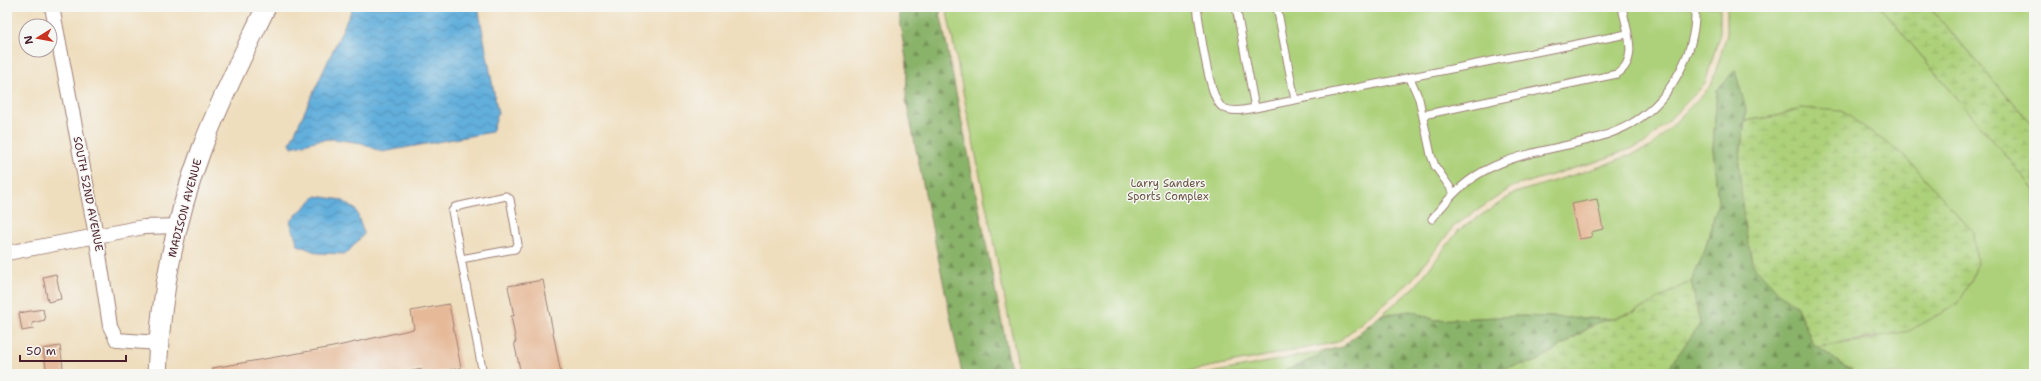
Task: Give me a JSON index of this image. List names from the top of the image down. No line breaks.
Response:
{"streets":{"main road":["MADISON AVENUE"],"street":["SOUTH 52ND AVENUE"]},"crossings":[["SOUTH 52ND AVENUE","MADISON AVENUE"]],"parks":["Larry Sanders Sports Complex"],"scale_bar":"50 m","north":"left"}
